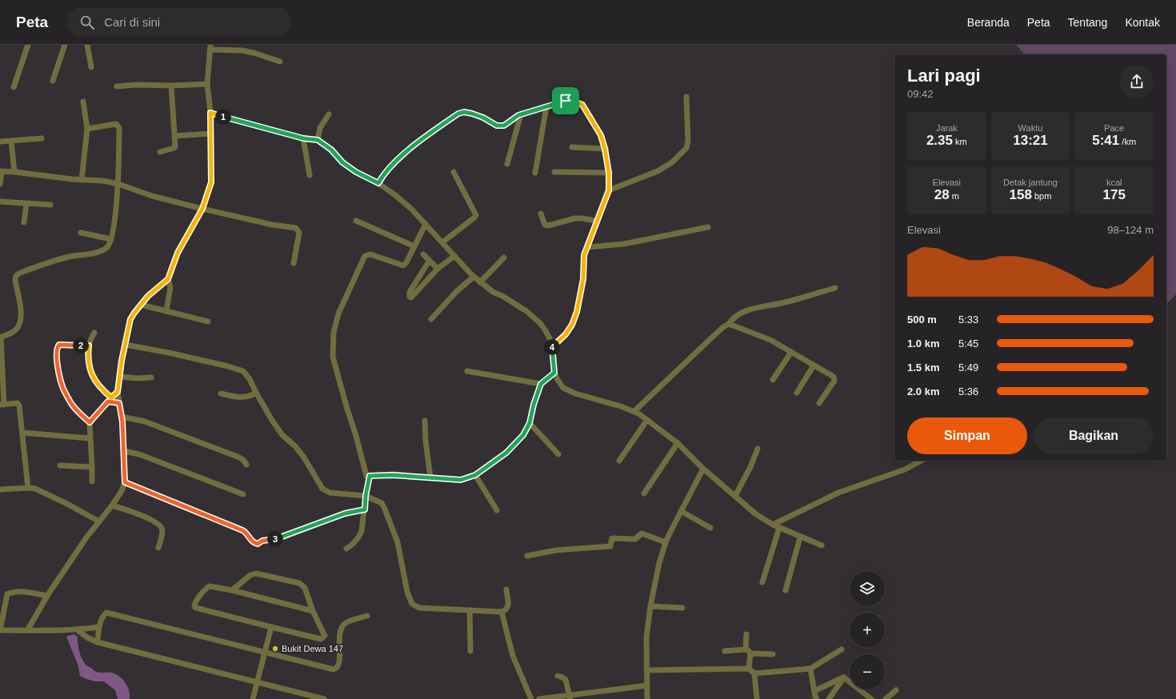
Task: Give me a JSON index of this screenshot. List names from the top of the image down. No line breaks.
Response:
{"places":["Bukit Dewa 147"],"page":{"header":"Peta","search":"Cari di sini","nav":["Beranda","Peta","Tentang","Kontak"],"heading":["Lari pagi","09:42"],"pins":["1","2","4","3"],"stats":[["Jarak","2.35 km"],["Waktu","13:21"],["Pace","5:41 /km"],["Elevasi","28 m"],["Detak jantung","158 bpm"],["kcal","175"]],"chart":["Elevasi","98–124 m"],"list":[{"name":"500 m","note":"5:33"},{"name":"1.0 km","note":"5:45"},{"name":"1.5 km","note":"5:49"},{"name":"2.0 km","note":"5:36"}],"buttons":["Simpan","Bagikan"],"map_buttons":["+","−"]}}
